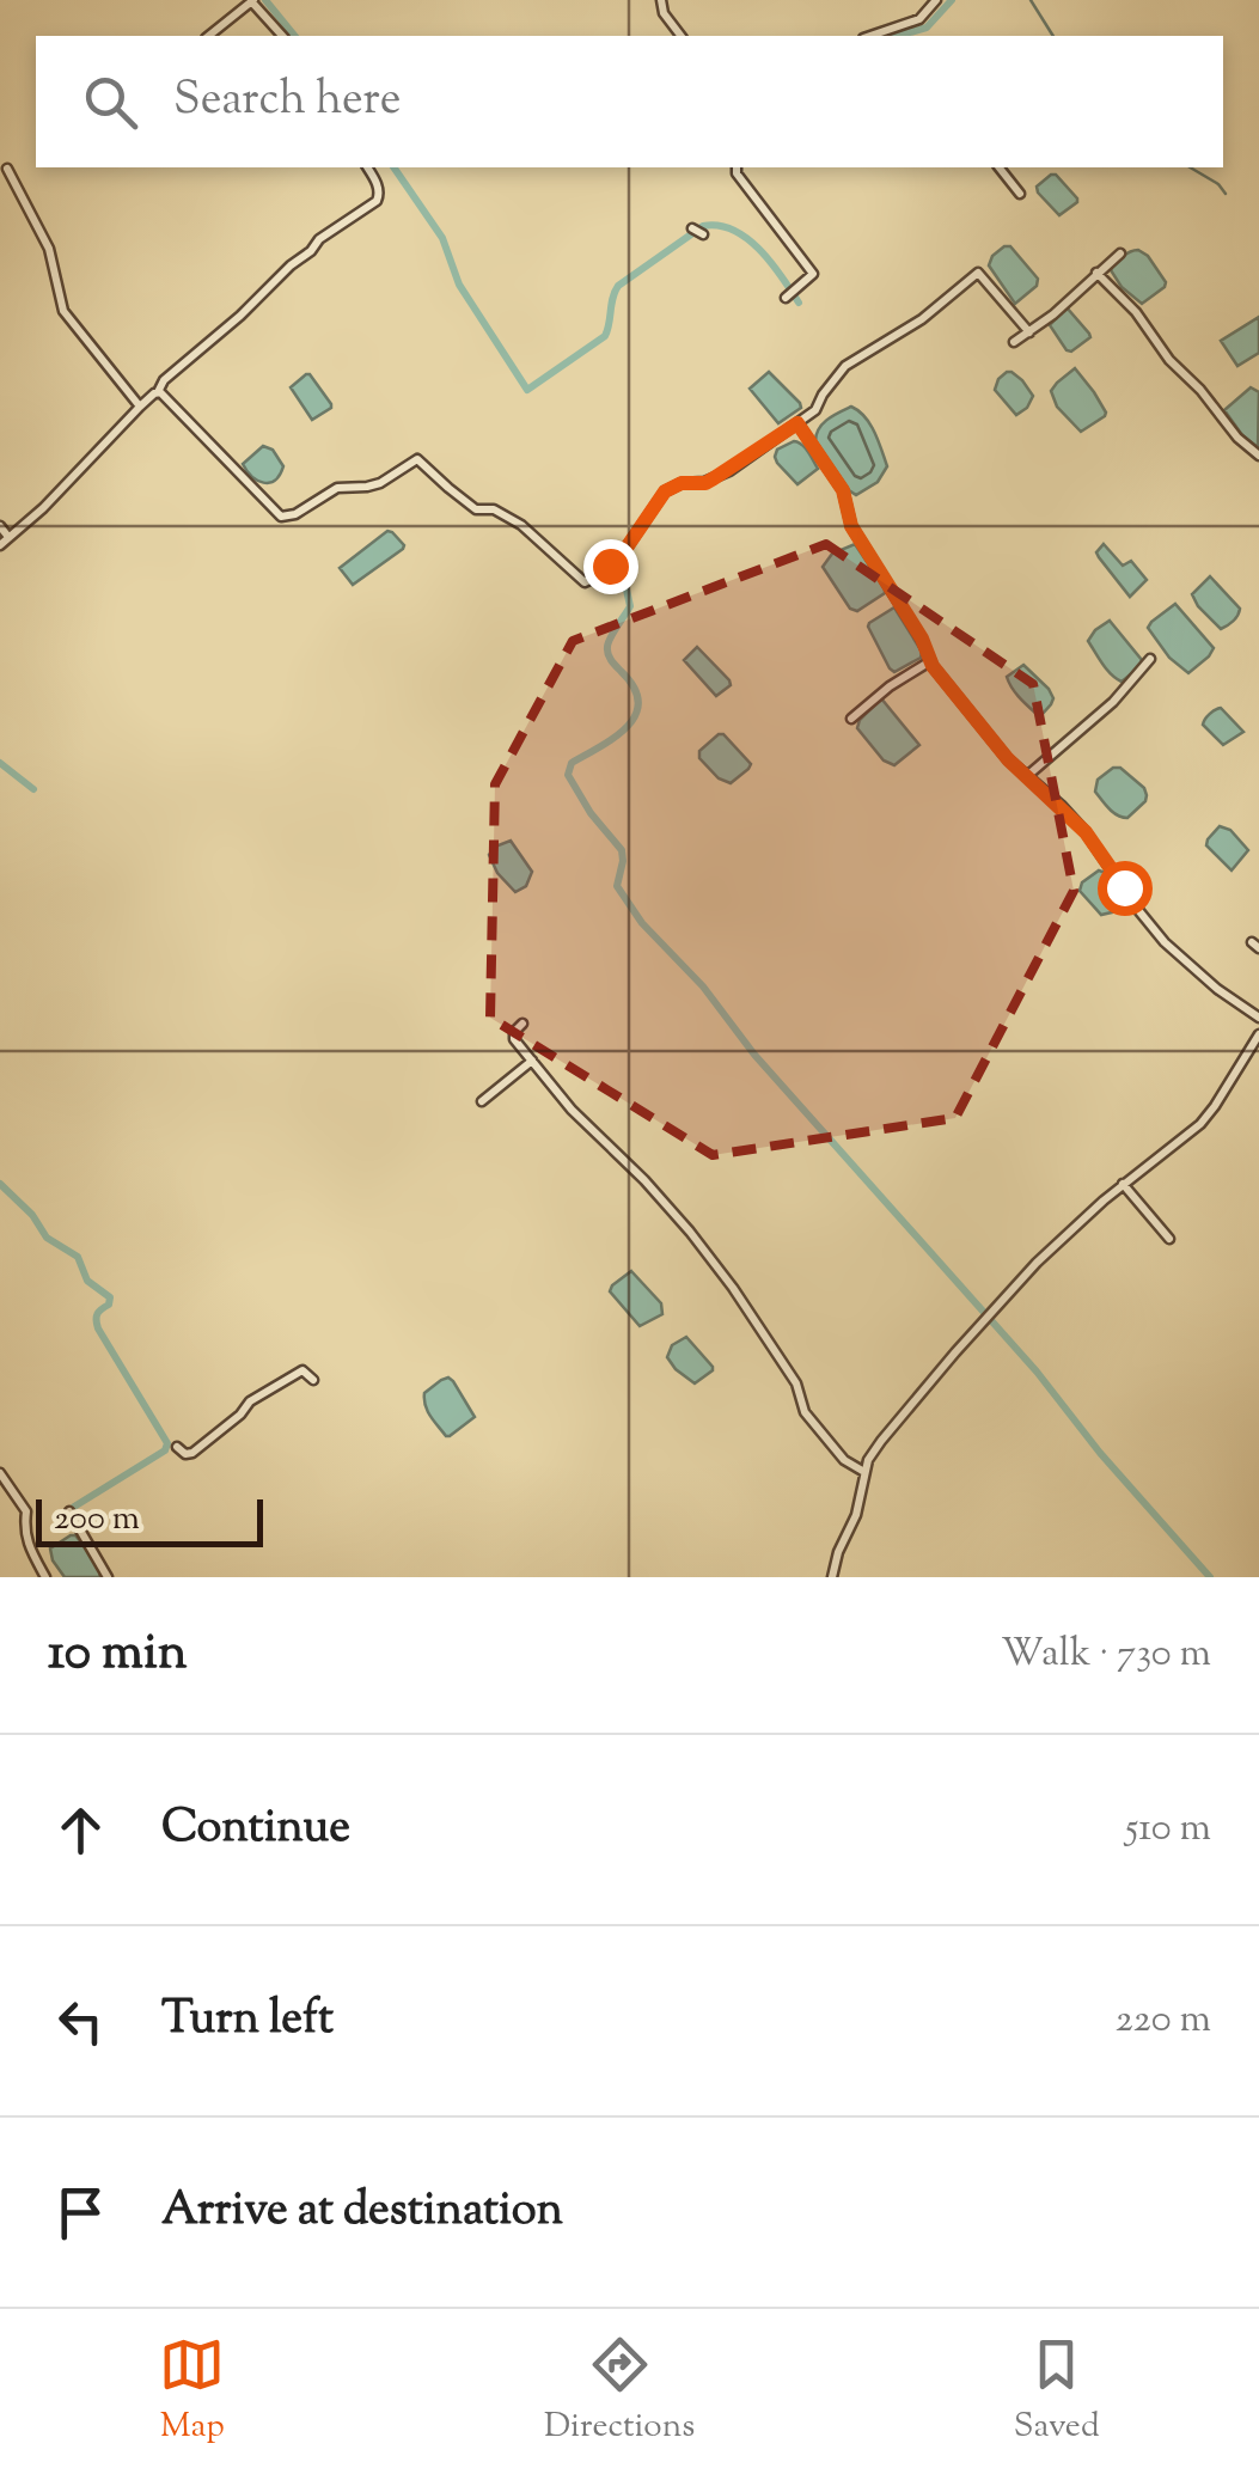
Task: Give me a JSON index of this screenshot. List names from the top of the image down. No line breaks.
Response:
{"scale_bar":"200 m","page":{"search":"Search here","scale":"200 m","heading":["10 min","Walk · 730 m"],"list":[["Continue","510 m"],["Turn left","220 m"],"Arrive at destination"],"nav":["Map","Directions","Saved"]}}
